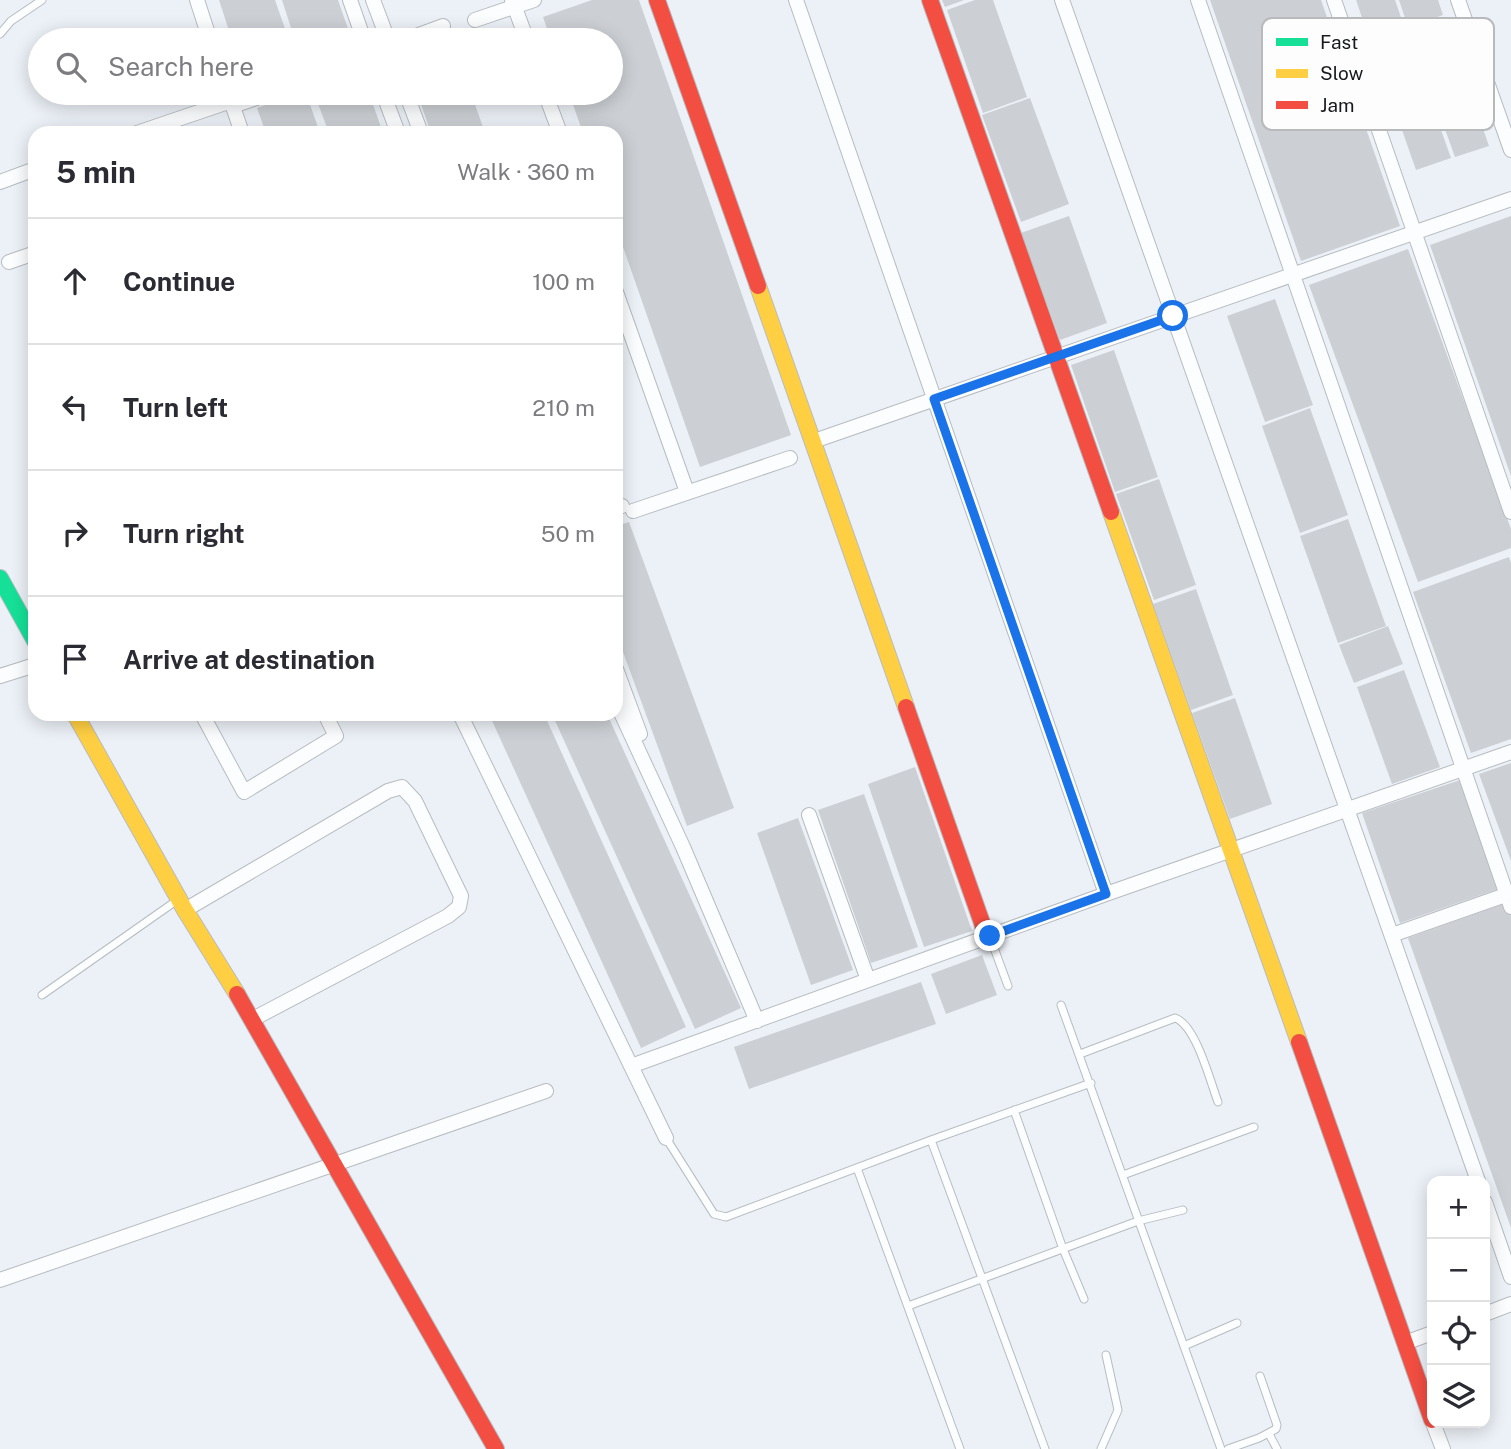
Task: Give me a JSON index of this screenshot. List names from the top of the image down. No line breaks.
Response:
{"legend":["Fast","Slow","Jam"],"page":{"search":"Search here","heading":["5 min","Walk · 360 m"],"list":[["Continue","100 m"],["Turn left","210 m"],["Turn right","50 m"],"Arrive at destination"],"map_buttons":["+","−"]}}
